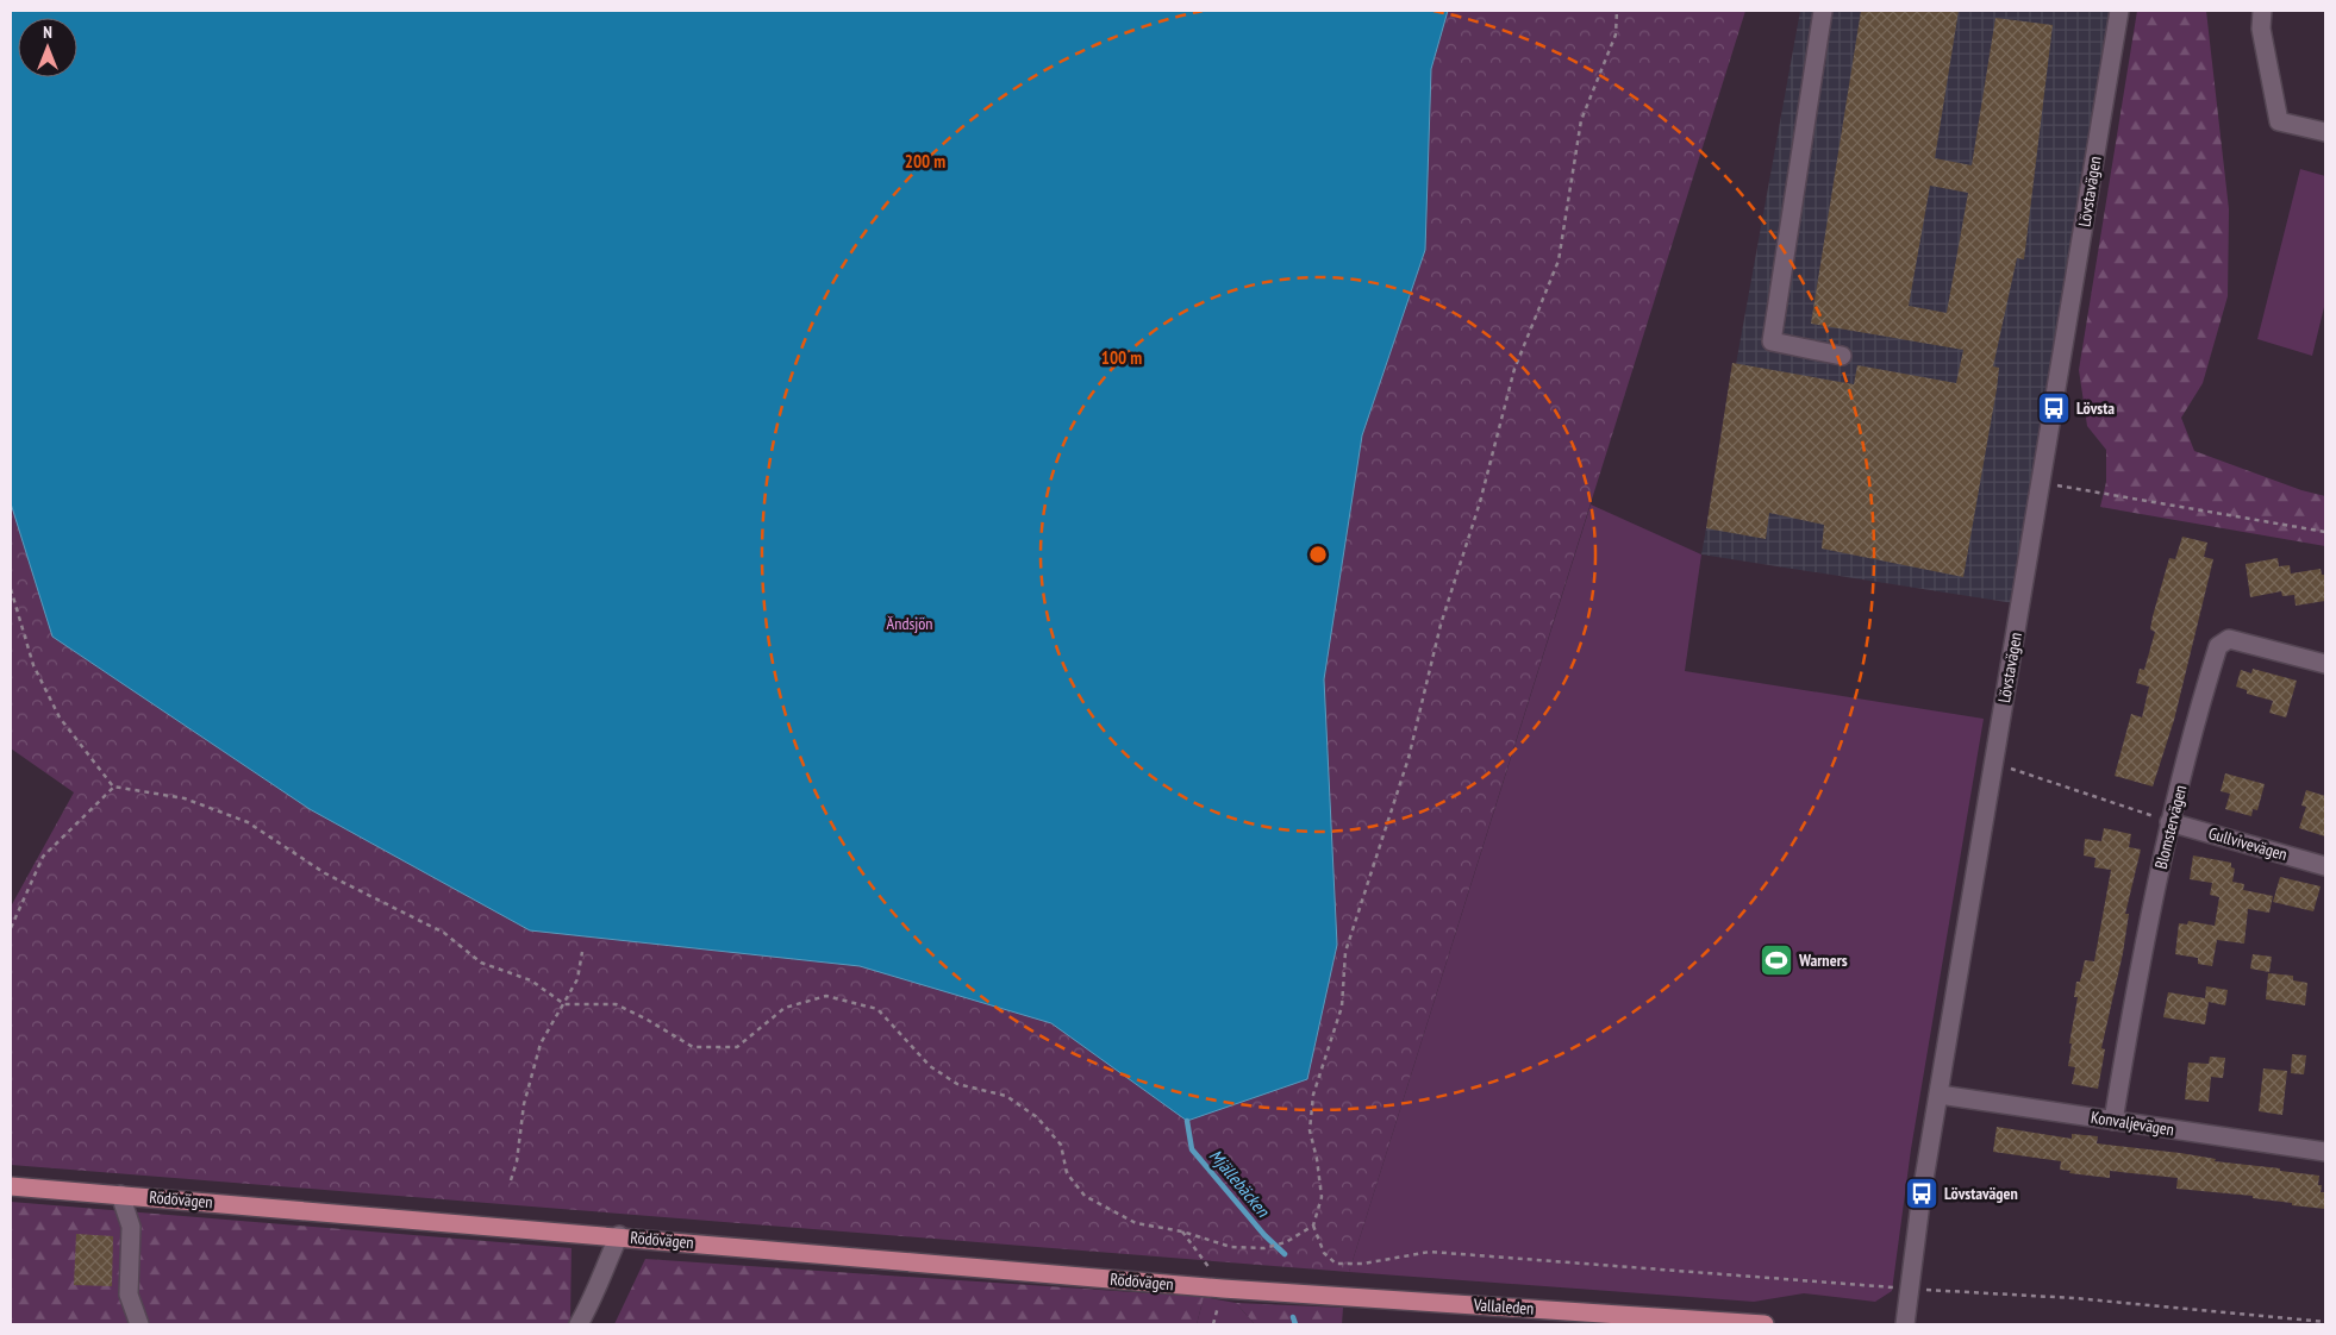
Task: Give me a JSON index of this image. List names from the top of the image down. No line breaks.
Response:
{"streets":{"main road":["Rödövägen","Vallaleden"],"street":["Lövstavägen","Blomstervägen","Gullvivevägen","Konvaljevägen"]},"crossings":[["Lövstavägen","Konvaljevägen"],["Blomstervägen","Gullvivevägen"],["Blomstervägen","Konvaljevägen"],["Rödövägen","Vallaleden"]],"water":["Mjällebäcken"],"parks":["Ändsjön"],"places":{"bus stop":["Lövsta","Lövstavägen"],"sports":["Warners"]},"north":"top","rings":["200 m","100 m"]}
